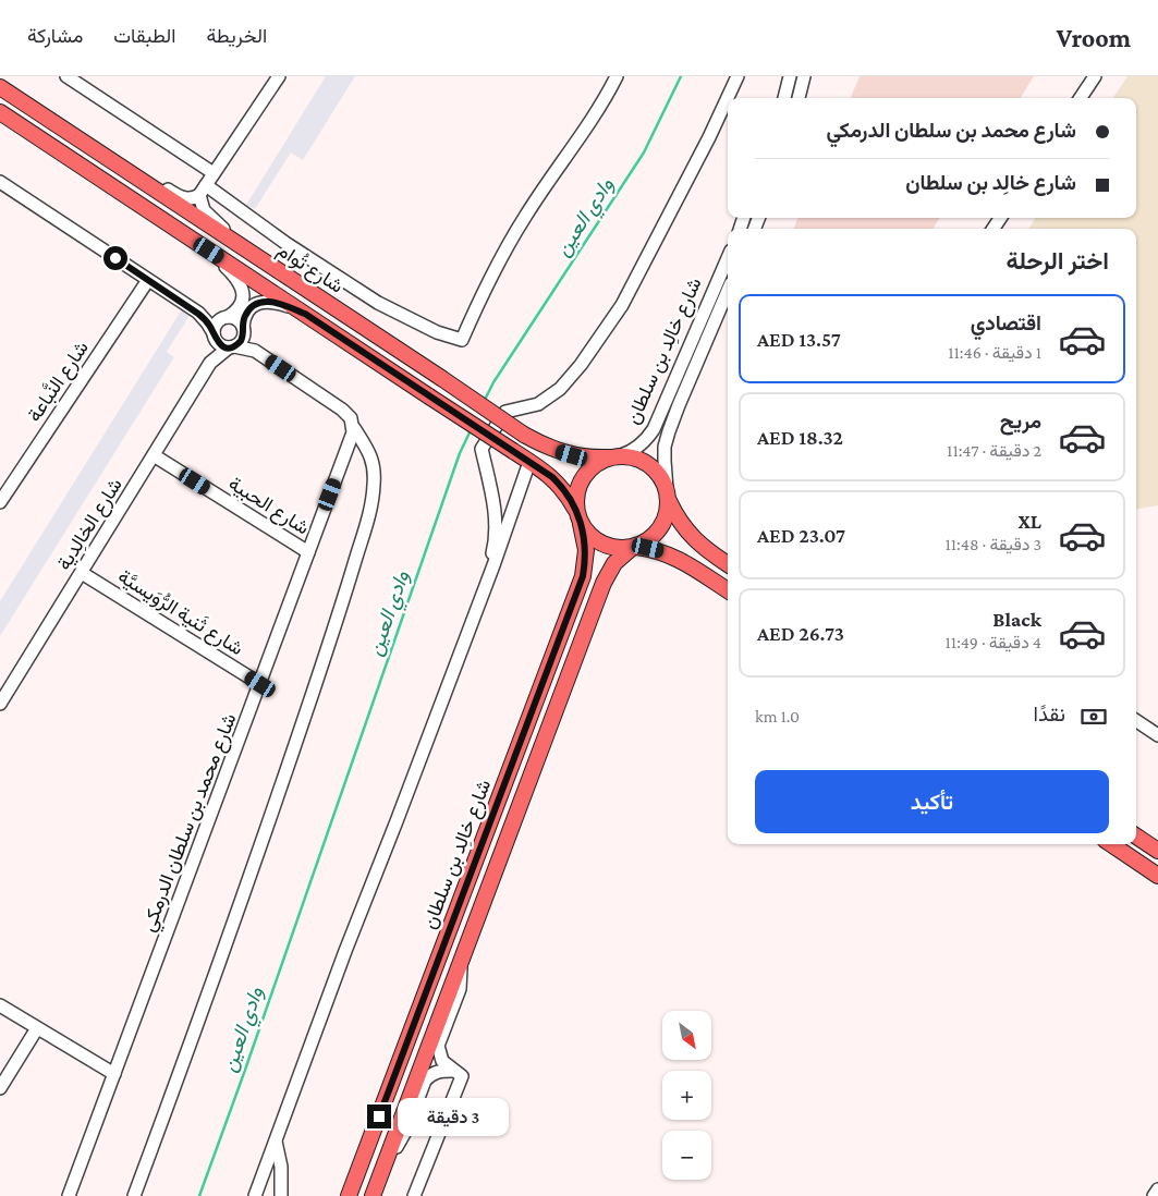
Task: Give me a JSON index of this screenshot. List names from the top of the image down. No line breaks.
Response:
{"streets":{"main road":["شارع تُوام","شارع خالِد بن سلطان"],"street":["شارع النَّباعة","شارع الحبية","شارع الخالِدية","شارع ثَنية الرُّوَيسيَّة","شارع محمد بن سلطان الدرمكي"]},"crossings":[["شارع تُوام","شارع خالِد بن سلطان"],["شارع الحبية","شارع الخالِدية"],["شارع الحبية","شارع محمد بن سلطان الدرمكي"],["شارع الخالِدية","شارع ثَنية الرُّوَيسيَّة"],["شارع ثَنية الرُّوَيسيَّة","شارع محمد بن سلطان الدرمكي"]],"water":["وادي العين"],"north":"bottom right","page":{"header":"Vroom","nav":["الخريطة","الطبقات","مشاركة"],"banner":["شارع محمد بن سلطان الدرمكي","شارع خالِد بن سلطان"],"heading":"اختر الرحلة","list":[{"name":"اقتصادي","note":"1 دقيقة · 11:46","value":"AED 13.57"},{"name":"مريح","note":"2 دقيقة · 11:47","value":"AED 18.32"},{"name":"XL","note":"3 دقيقة · 11:48","value":"AED 23.07"},{"name":"Black","note":"4 دقيقة · 11:49","value":"AED 26.73"}],"pay":["نقدًا","1.0 km"],"buttons":"تأكيد","map_buttons":["+","−"],"bubble":"3 دقيقة"}}
